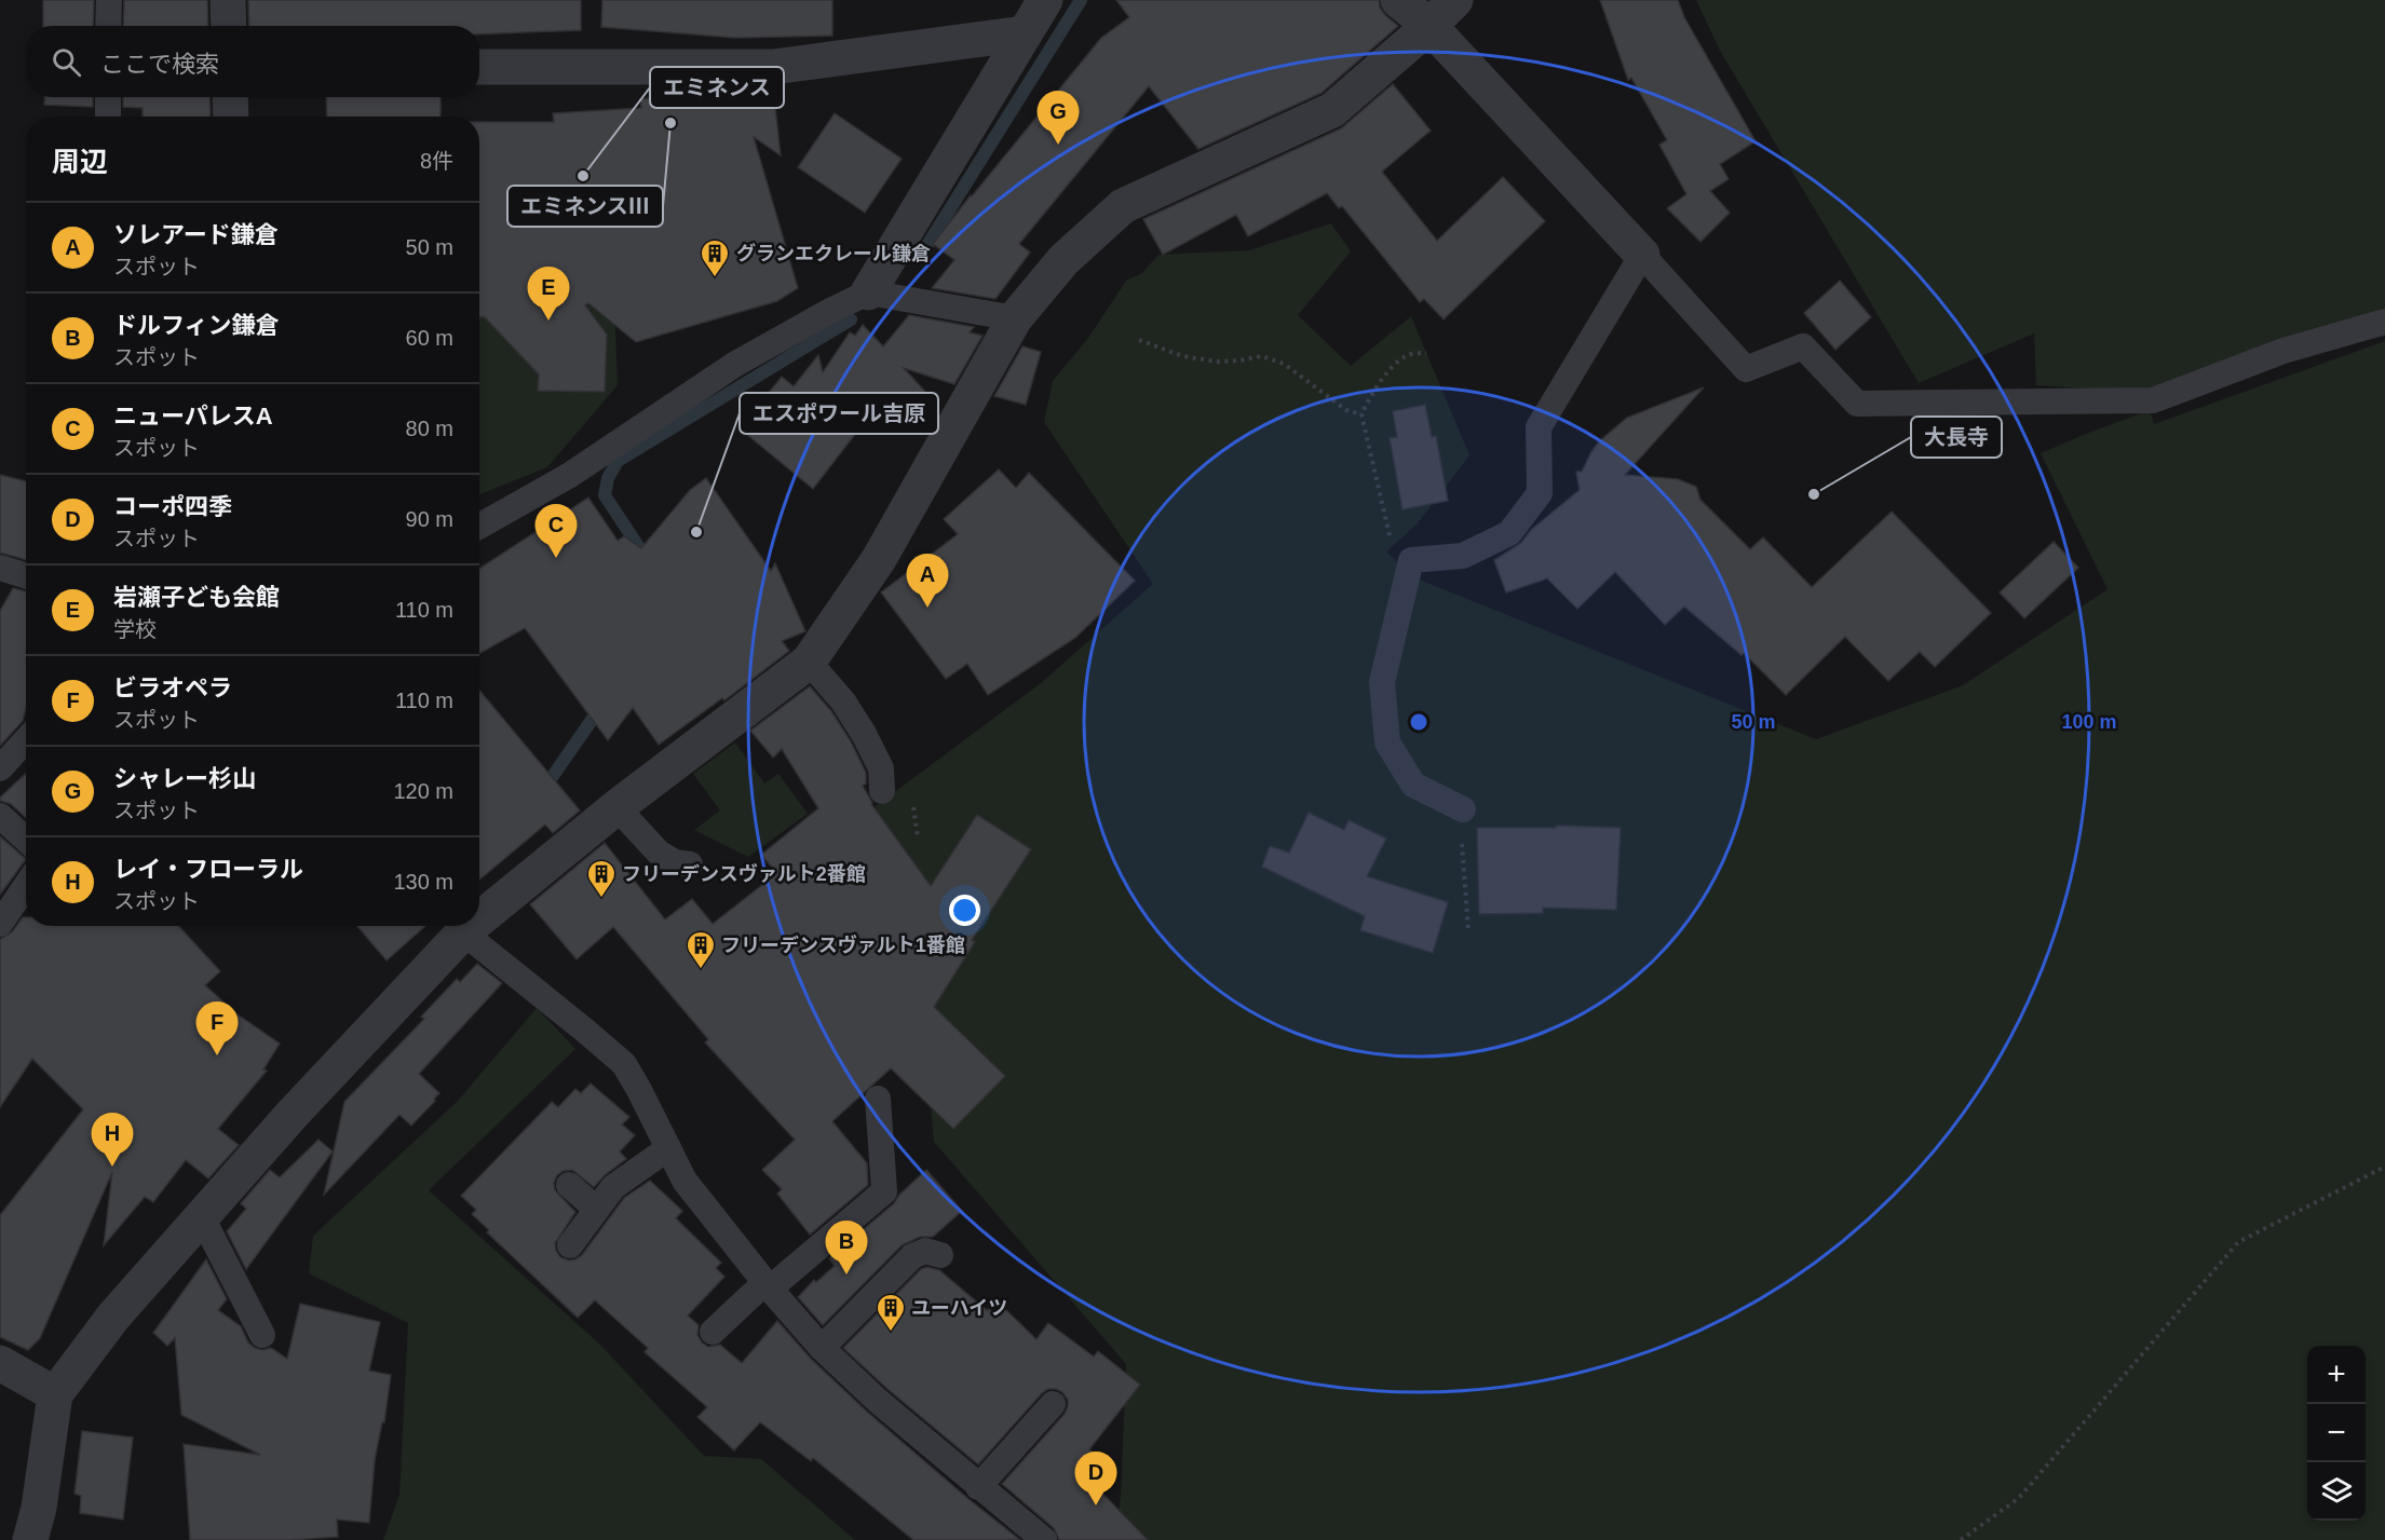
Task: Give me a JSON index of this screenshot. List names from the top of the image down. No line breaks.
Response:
{"places":{"other":["エミネンスⅢ","エミネンス","大長寺","エスポワール吉原"],"building":["グランエクレール鎌倉","フリーデンスヴァルト2番館","フリーデンスヴァルト1番館","ユーハイツ"]},"page":{"search":"ここで検索","pins":["G","E","C","A","F","H","B","D"],"heading":["周辺","8件"],"list":[{"mark":"A","name":"ソレアード鎌倉","note":"スポット","value":"50 m"},{"mark":"B","name":"ドルフィン鎌倉","note":"スポット","value":"60 m"},{"mark":"C","name":"ニューパレスA","note":"スポット","value":"80 m"},{"mark":"D","name":"コーポ四季","note":"スポット","value":"90 m"},{"mark":"E","name":"岩瀬子ども会館","note":"学校","value":"110 m"},{"mark":"F","name":"ビラオペラ","note":"スポット","value":"110 m"},{"mark":"G","name":"シャレー杉山","note":"スポット","value":"120 m"},{"mark":"H","name":"レイ・フローラル","note":"スポット","value":"130 m"}],"map_buttons":["+","−"]},"rings":["50 m","100 m"]}
